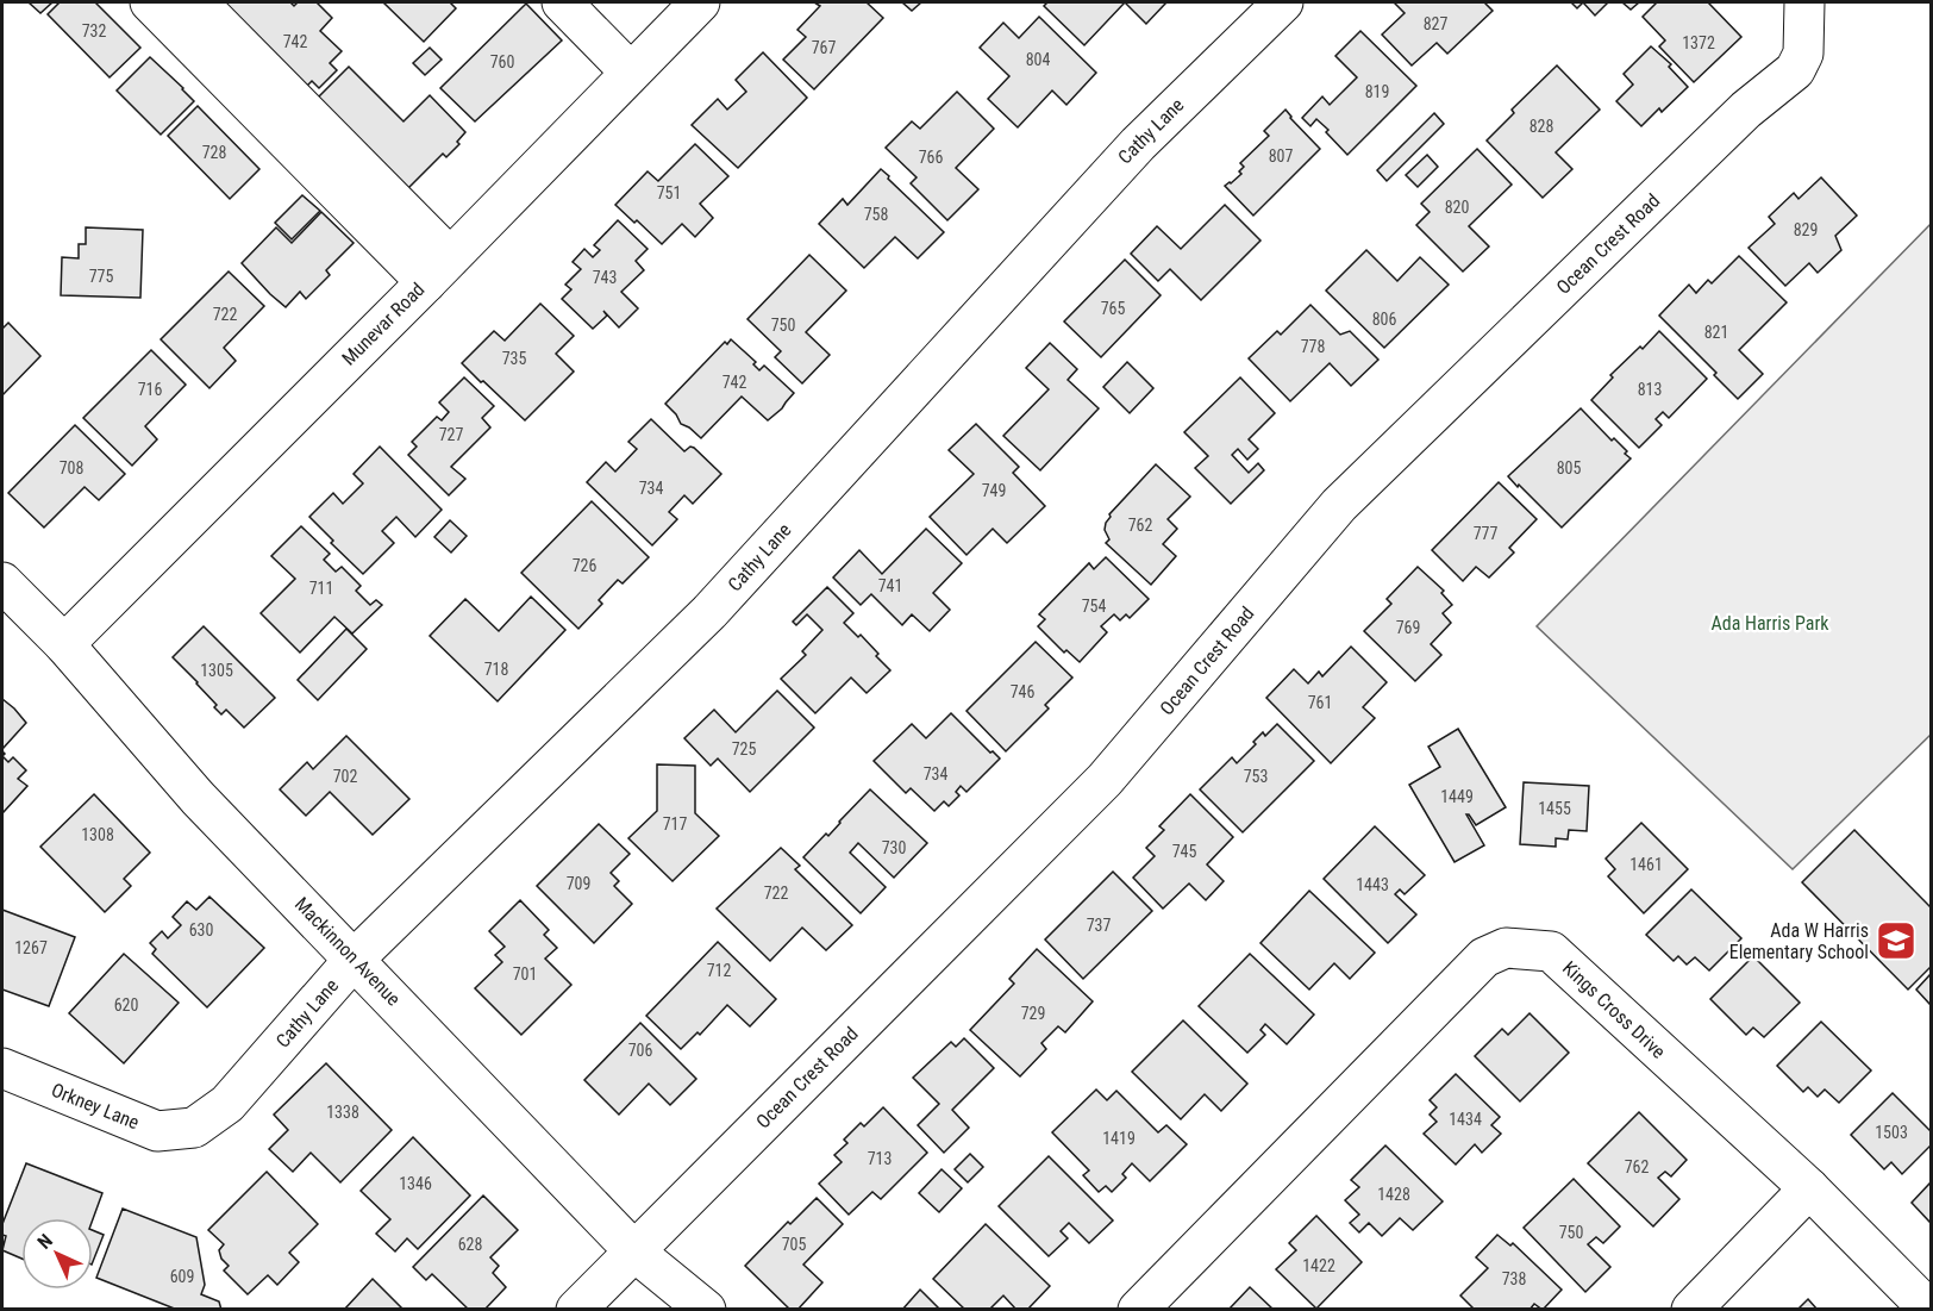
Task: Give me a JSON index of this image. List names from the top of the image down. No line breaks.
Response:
{"streets":{"street":["Cathy Lane","Ocean Crest Road","Munevar Road","Mackinnon Avenue","Kings Cross Drive","Orkney Lane"]},"crossings":[["Cathy Lane","Mackinnon Avenue"],["Cathy Lane","Orkney Lane"],["Ocean Crest Road","Mackinnon Avenue"],["Munevar Road","Mackinnon Avenue"]],"parks":["Ada Harris Park"],"places":{"school or university":["Ada W Harris Elementary School"]},"house_numbers":["827","732","742","1372","767","804","760","819","828","728","807","766","751","820","758","829","775","743","765","722","806","750","821","778","735","742","716","813","727","708","805","734","749","762","777","726","741","711","754","769","718","1305","746","761","725","734","702","753","1449","1455","717","1308","730","745","1461","709","1443","722","737","630","1267","712","701","620","729","706","1338","1434","1503","1419","713","762","1346","1428","750","628","705","1422","609","738"],"north":"top left"}
